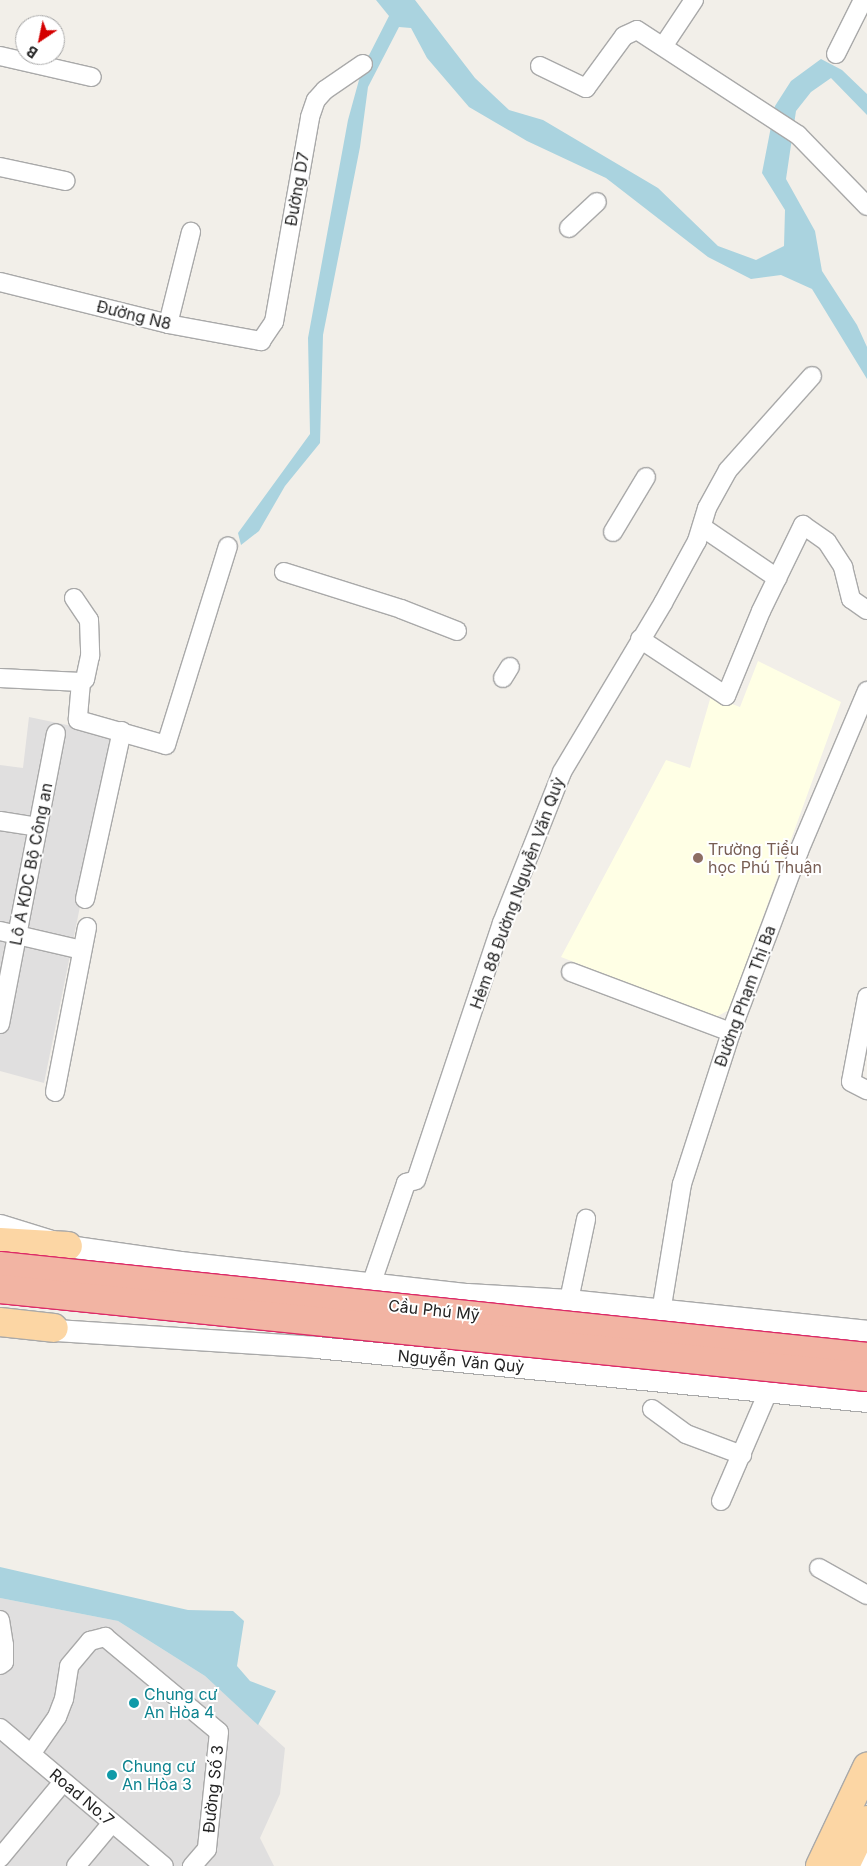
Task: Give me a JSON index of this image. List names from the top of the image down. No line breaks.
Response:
{"streets":{"highway":["Cầu Phú Mỹ"],"main road":["Nguyễn Văn Quỳ"],"street":["Đường D7","Đường N8","Lô A KDC Bộ Công an","Hẻm 88 Đường Nguyễn Văn Quỳ","Đường Phạm Thị Ba","Đường Số 3","Road No.7"]},"crossings":[["Đường D7","Đường N8"],["Đường Số 3","Road No.7"]],"places":["Trường Tiểu học Phú Thuận","Chung cư An Hòa 4","Chung cư An Hòa 3"],"north":"bottom left"}
